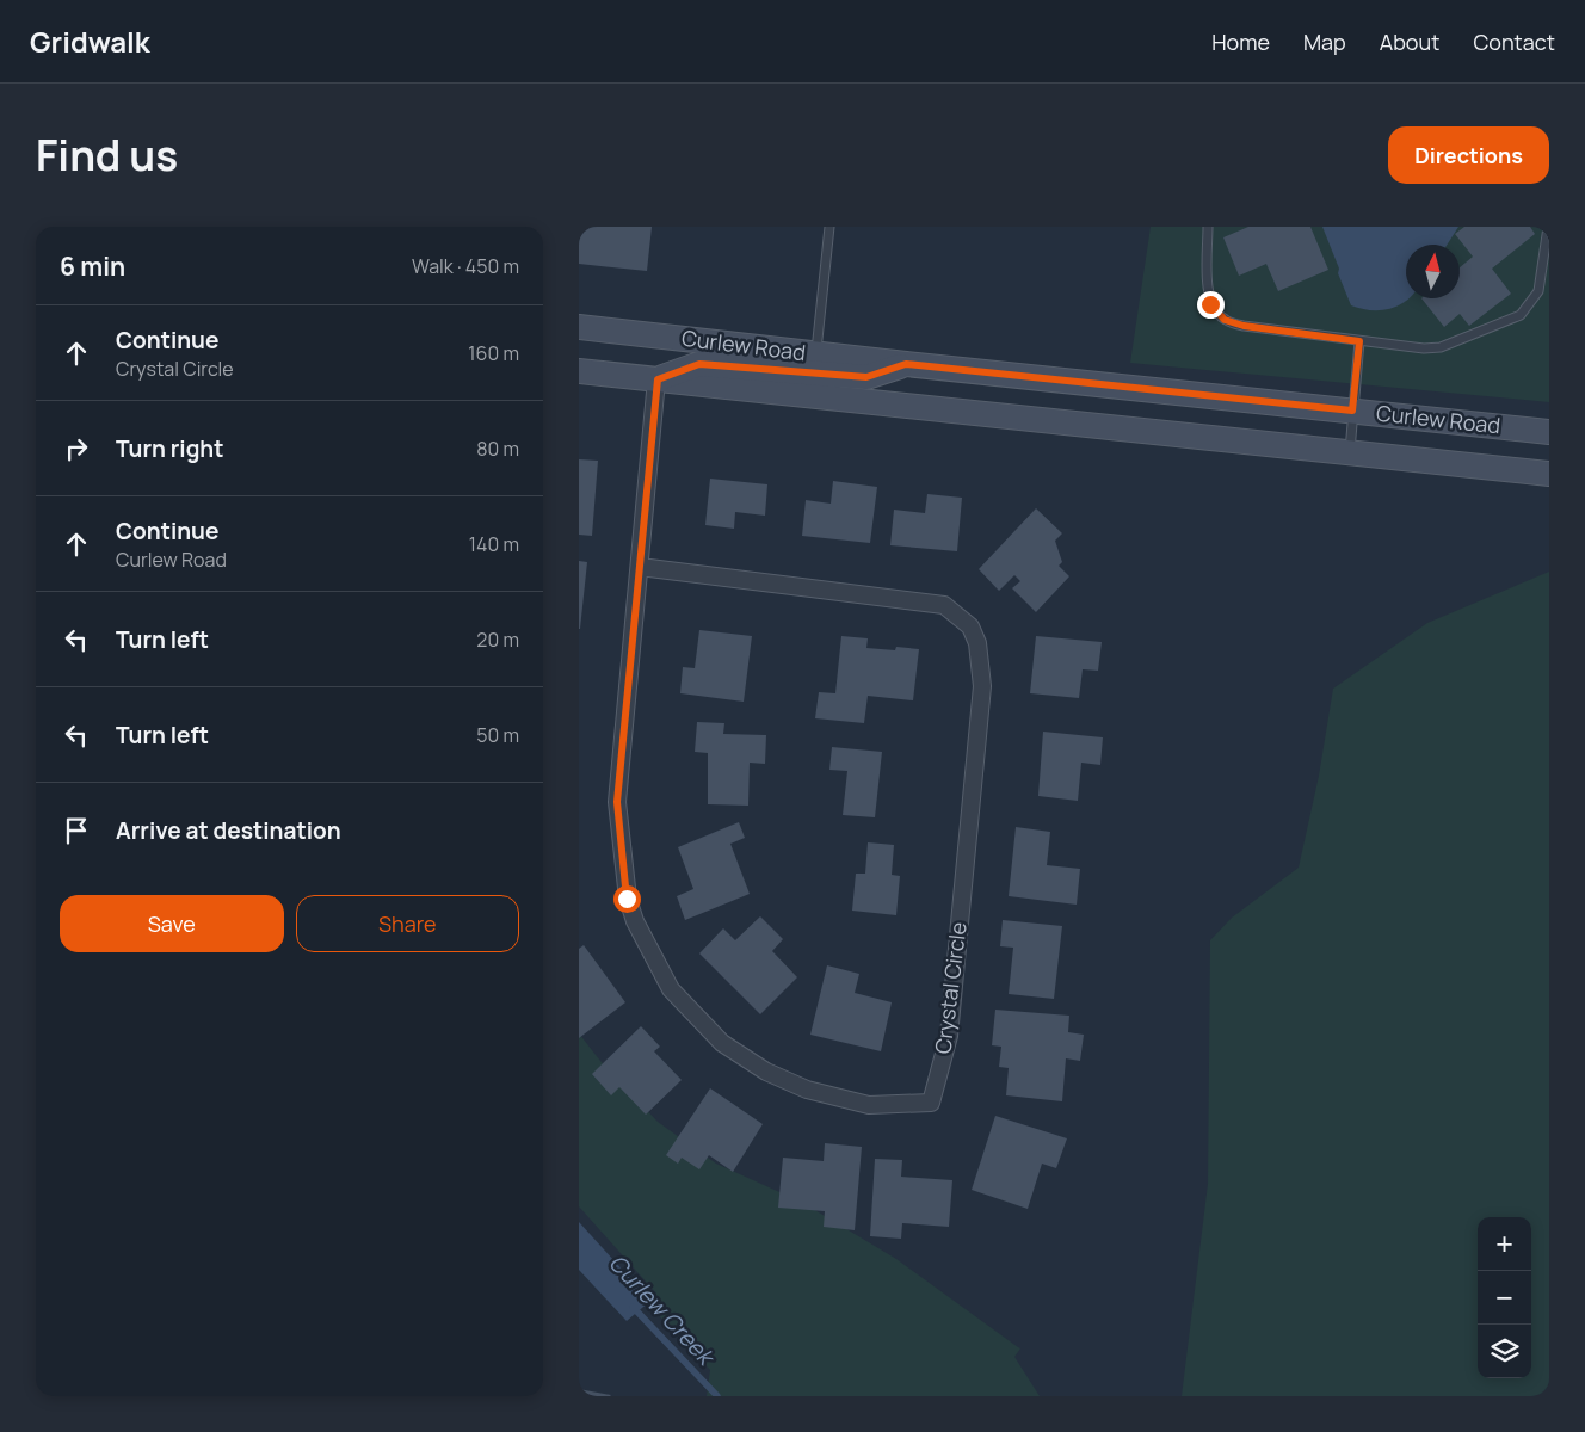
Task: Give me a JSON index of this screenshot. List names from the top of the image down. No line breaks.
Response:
{"streets":{"main road":["Curlew Road"],"street":["Crystal Circle"]},"crossings":[["Curlew Road","Crystal Circle"]],"water":["Curlew Creek"],"north":"top","page":{"header":"Gridwalk","nav":["Home","Map","About","Contact"],"title":"Find us","buttons":["Directions",["Save","Share"]],"heading":["6 min","Walk · 450 m"],"list":[["Continue","Crystal Circle","160 m"],["Turn right","80 m"],["Continue","Curlew Road","140 m"],["Turn left","20 m"],["Turn left","50 m"],"Arrive at destination"],"map_buttons":["+","−"]}}
